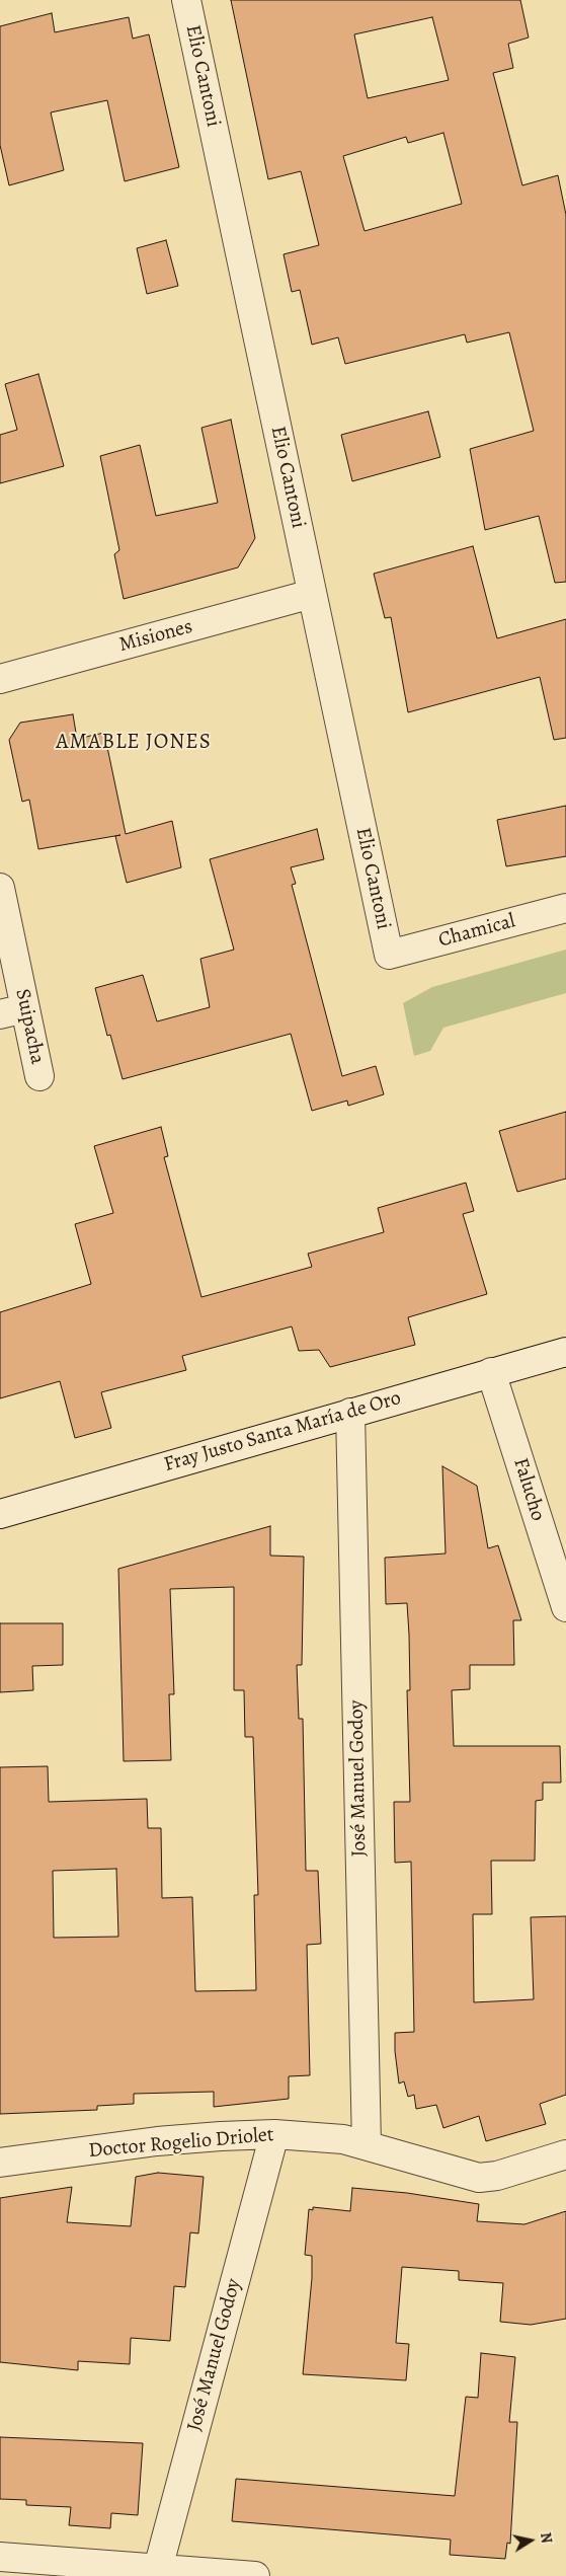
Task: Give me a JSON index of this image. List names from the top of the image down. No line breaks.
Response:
{"streets":{"street":["Elio Cantoni","Misiones","Chamical","Suipacha","Fray Justo Santa María de Oro","Falucho","José Manuel Godoy","Doctor Rogelio Driolet"]},"crossings":[["Elio Cantoni","Misiones"],["Elio Cantoni","Chamical"],["Fray Justo Santa María de Oro","Falucho"],["Fray Justo Santa María de Oro","José Manuel Godoy"],["José Manuel Godoy","Doctor Rogelio Driolet"]],"districts":["AMABLE JONES"],"north":"right"}
